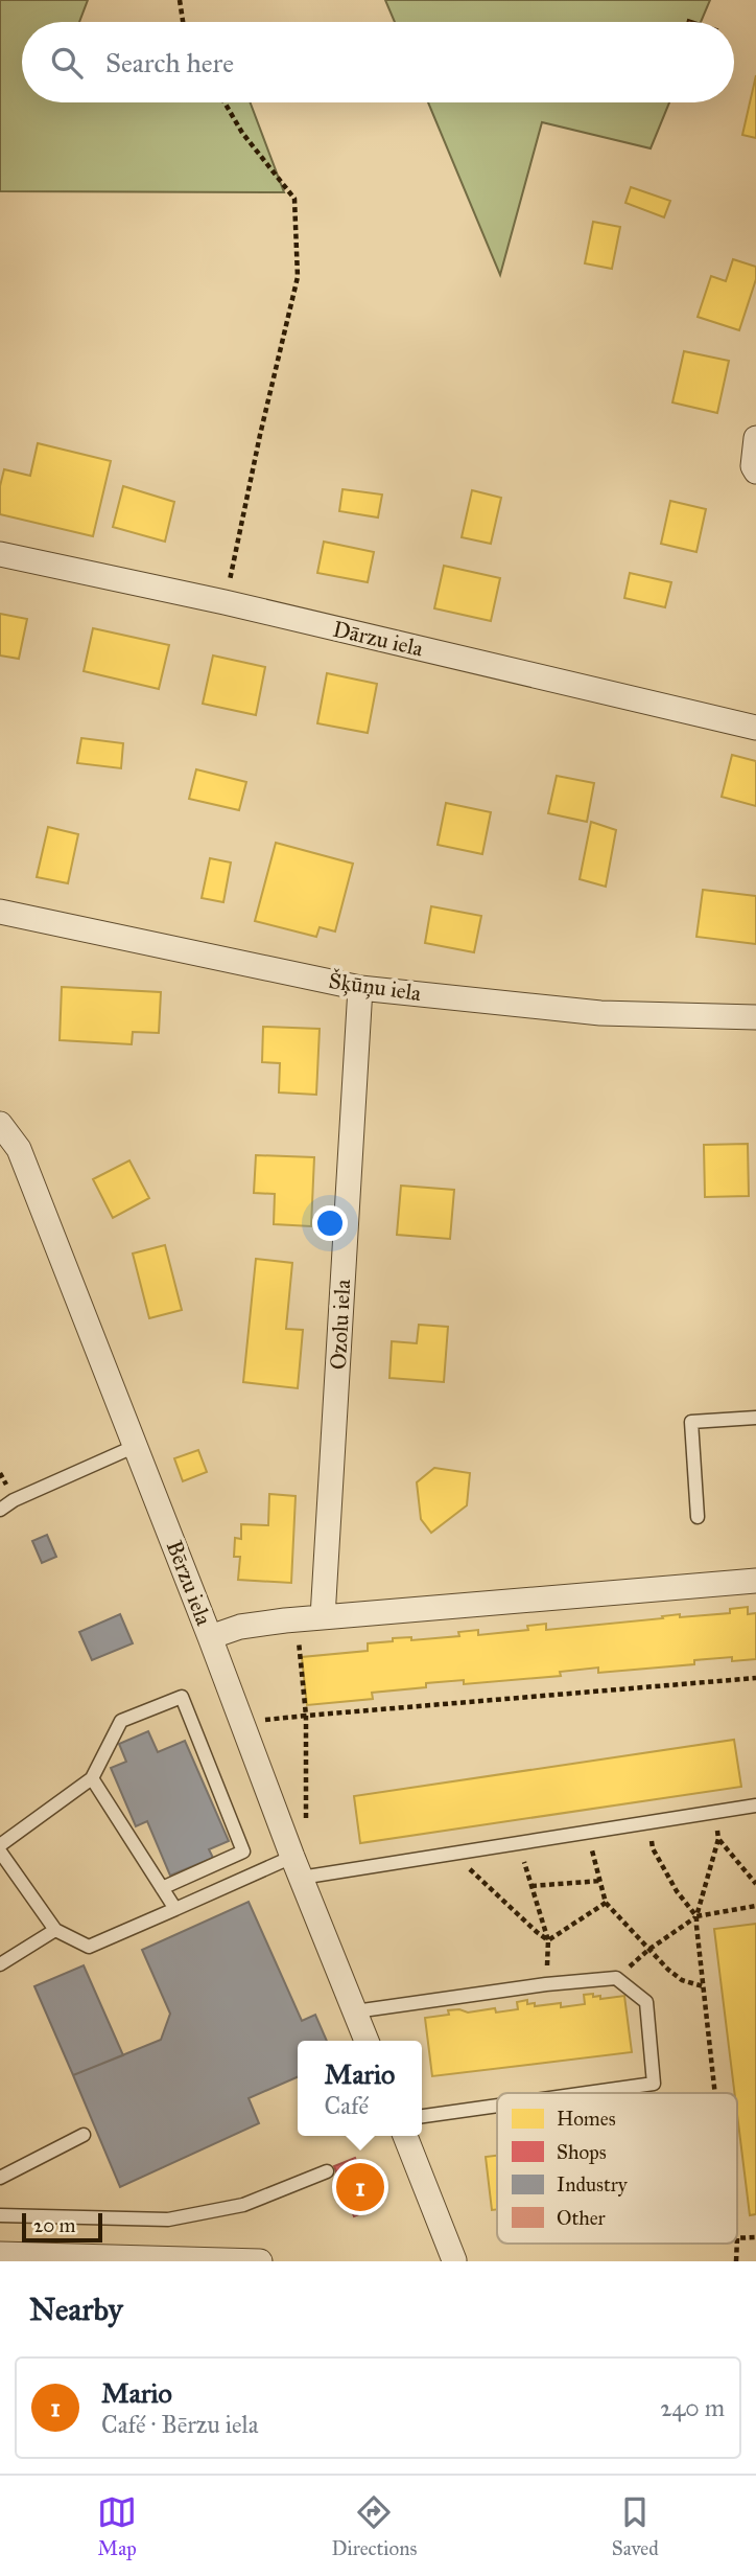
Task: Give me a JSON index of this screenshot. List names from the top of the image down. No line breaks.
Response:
{"streets":{"street":["Dārzu iela","Šķūņu iela","Ozolu iela","Bērzu iela"]},"crossings":[["Šķūņu iela","Ozolu iela"]],"legend":["Homes","Shops","Industry","Other"],"scale_bar":"20 m","page":{"search":"Search here","popup":["Mario","Café"],"pins":"1","scale":"20 m","heading":"Nearby","list":[{"mark":"1","name":"Mario","note":"Café · Bērzu iela","value":"240 m"}],"nav":["Map","Directions","Saved"]}}
